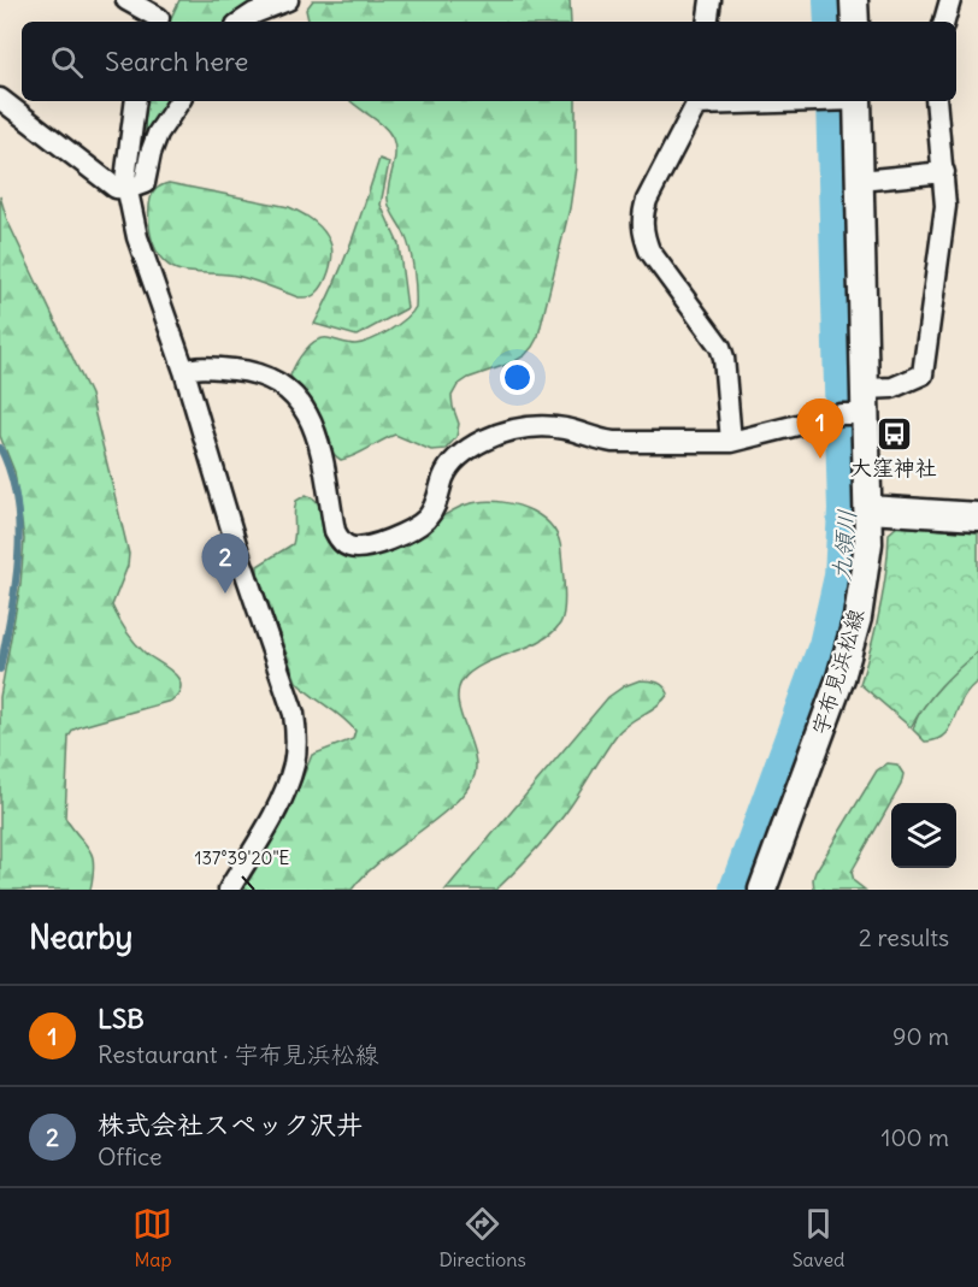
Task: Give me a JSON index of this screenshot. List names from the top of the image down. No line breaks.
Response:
{"streets":{"main road":["宇布見浜松線"]},"water":["九領川"],"places":{"bus stop":["大窪神社"]},"page":{"search":"Search here","pins":["1","2"],"heading":["Nearby","2 results"],"list":[{"mark":"1","name":"LSB","note":"Restaurant · 宇布見浜松線","value":"90 m"},{"mark":"2","name":"株式会社スペック沢井","note":"Office","value":"100 m"}],"nav":["Map","Directions","Saved"]},"coordinates":["137°39'20\"E"]}
